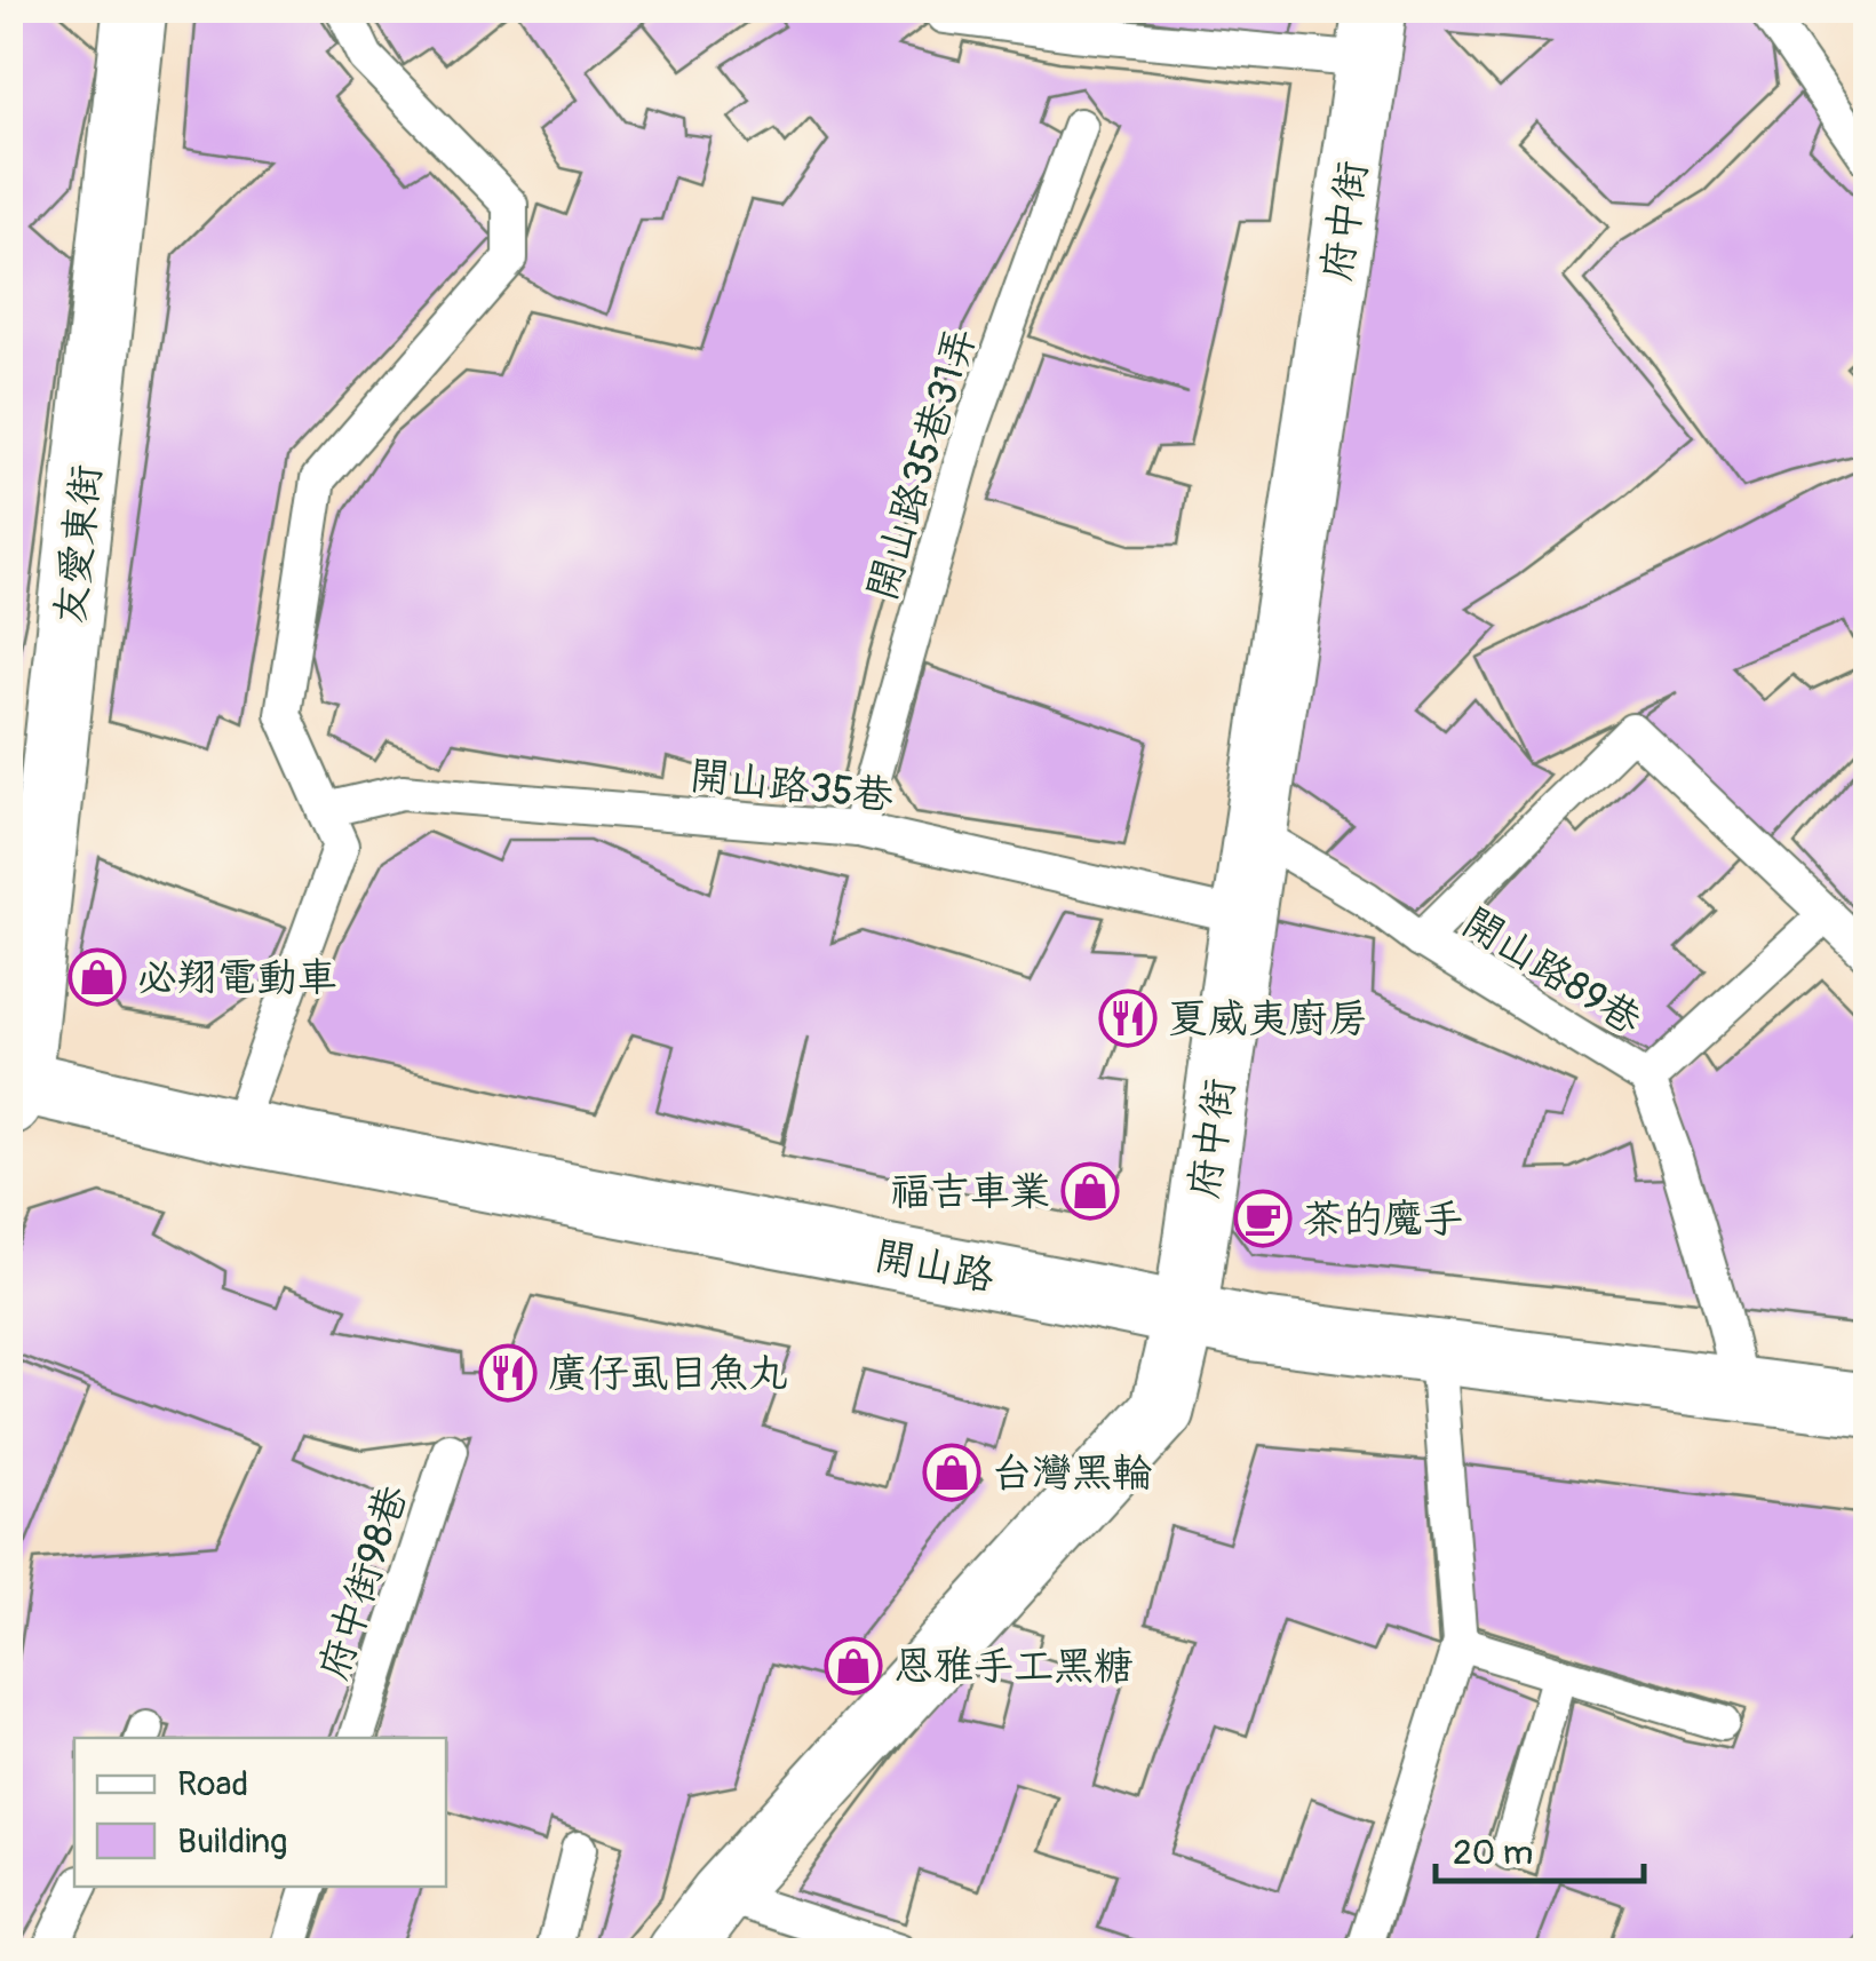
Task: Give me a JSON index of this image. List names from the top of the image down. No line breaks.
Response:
{"streets":{"street":["府中街","友愛東街","開山路"],"lane":["開山路35巷31弄","開山路35巷","開山路89巷","府中街98巷"]},"crossings":[["府中街","開山路35巷"],["府中街","開山路89巷"],["府中街","開山路"],["開山路35巷31弄","開山路35巷"],["友愛東街","開山路"],["開山路89巷","開山路"]],"places":{"shop":["必翔電動車","福吉車業","台灣黑輪","恩雅手工黑糖"],"restaurant":["夏威夷廚房","廣仔虱目魚丸"],"cafe":["茶的魔手"]},"legend":["Road","Building"],"scale_bar":"20 m"}
